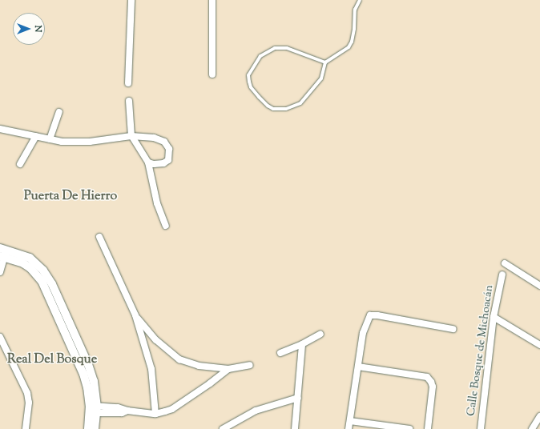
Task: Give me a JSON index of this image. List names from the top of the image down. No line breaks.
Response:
{"streets":{"street":["Calle Bosque de Michoacán"]},"districts":["Puerta De Hierro","Real Del Bosque"],"north":"right"}
